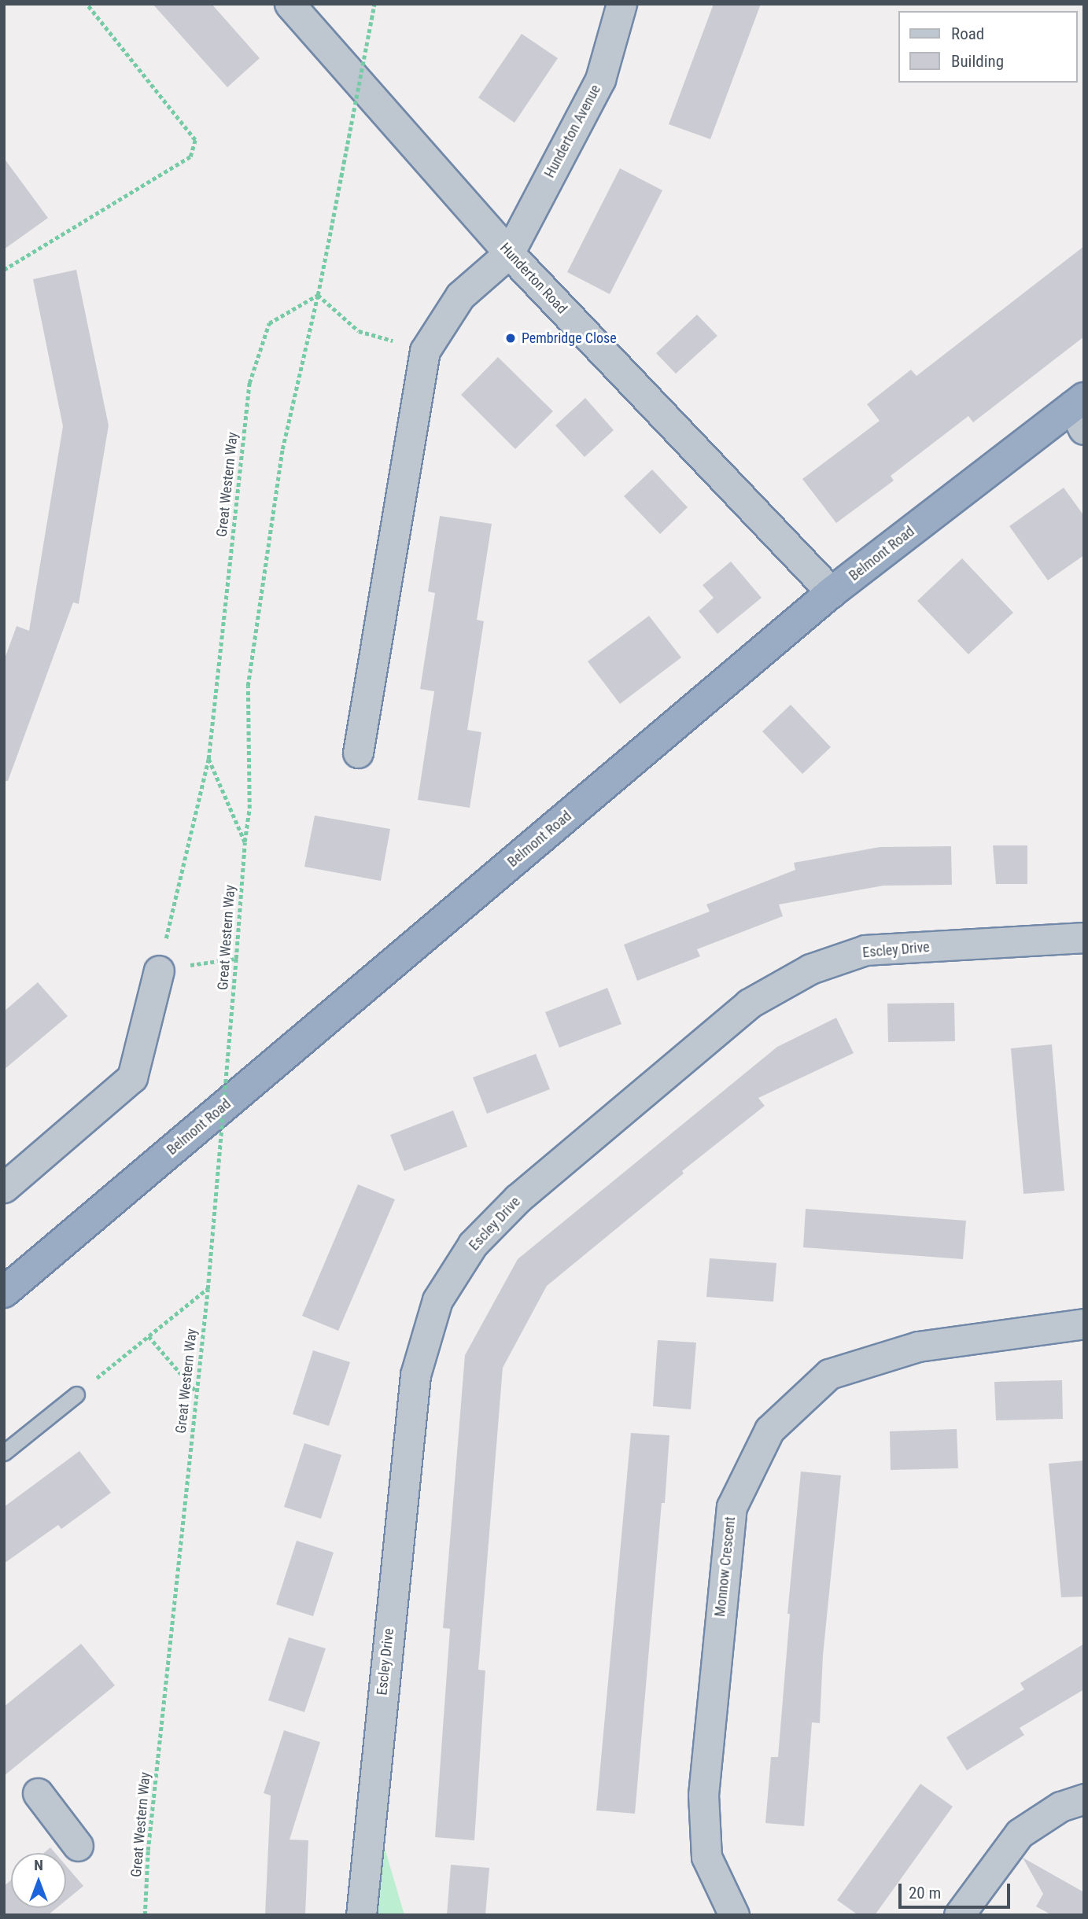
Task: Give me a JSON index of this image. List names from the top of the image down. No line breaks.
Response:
{"streets":{"highway":["Belmont Road"],"street":["Hunderton Avenue","Hunderton Road","Escley Drive","Monnow Crescent"],"path":["Great Western Way"]},"crossings":[["Hunderton Avenue","Hunderton Road"],["Hunderton Road","Belmont Road"]],"places":["Pembridge Close"],"legend":["Road","Building"],"scale_bar":"20 m","north":"top"}
